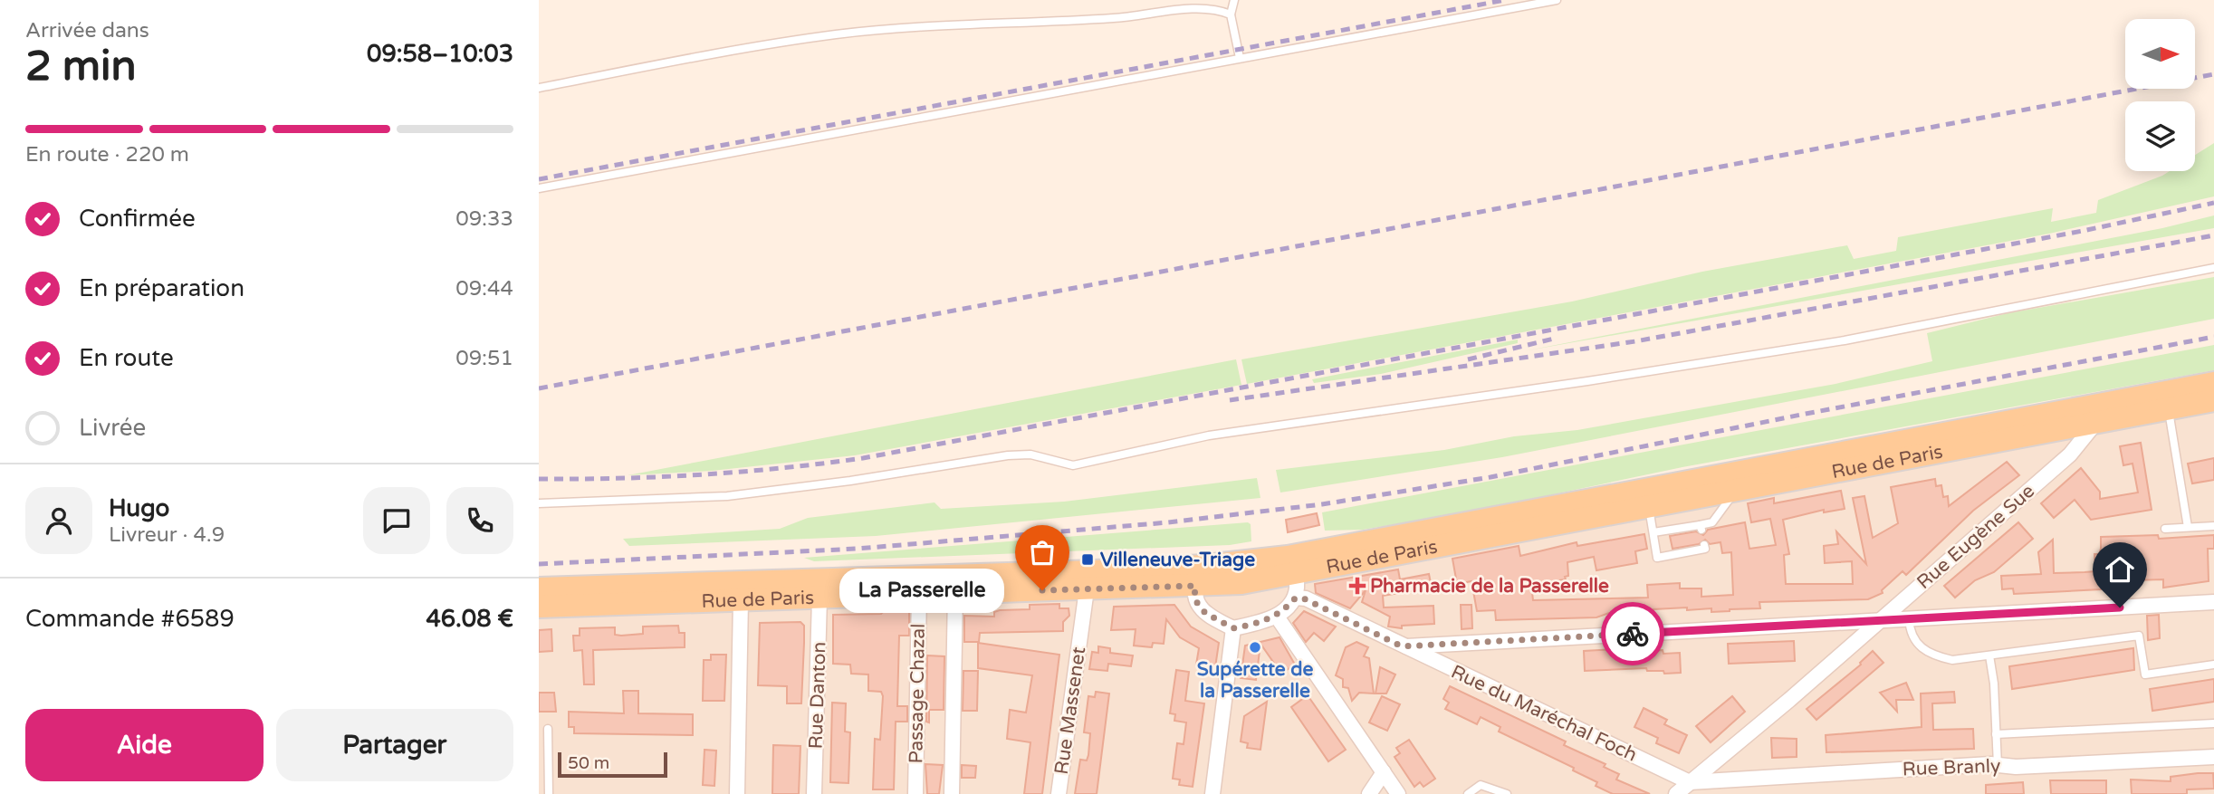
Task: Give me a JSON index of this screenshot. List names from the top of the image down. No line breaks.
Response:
{"streets":{"main road":["Rue de Paris"],"street":["Rue Eugène Sue","Passage Chazal","Rue Danton","Rue Massenet","Rue du Maréchal Foch","Rue Branly"]},"crossings":[["Rue de Paris","Rue Eugène Sue"],["Rue de Paris","Passage Chazal"],["Rue de Paris","Rue Danton"],["Rue de Paris","Rue Massenet"],["Rue Eugène Sue","Rue du Maréchal Foch"],["Rue Eugène Sue","Rue Branly"],["Rue du Maréchal Foch","Rue Branly"]],"places":{"transit":["Villeneuve-Triage"],"health":["Pharmacie de la Passerelle"],"other":["La Passerelle","Supérette de la Passerelle"]},"scale_bar":"50 m","north":"right","page":{"heading":["2 min","Arrivée dans","09:58–10:03"],"panel":["Hugo","Livreur · 4.9","Commande #6589","46.08 €"],"bar":"En route · 220 m","list":[["Confirmée","09:33"],["En préparation","09:44"],["En route","09:51"],"Livrée"],"bubble":"La Passerelle","buttons":["Aide","Partager"],"scale":"50 m"}}
